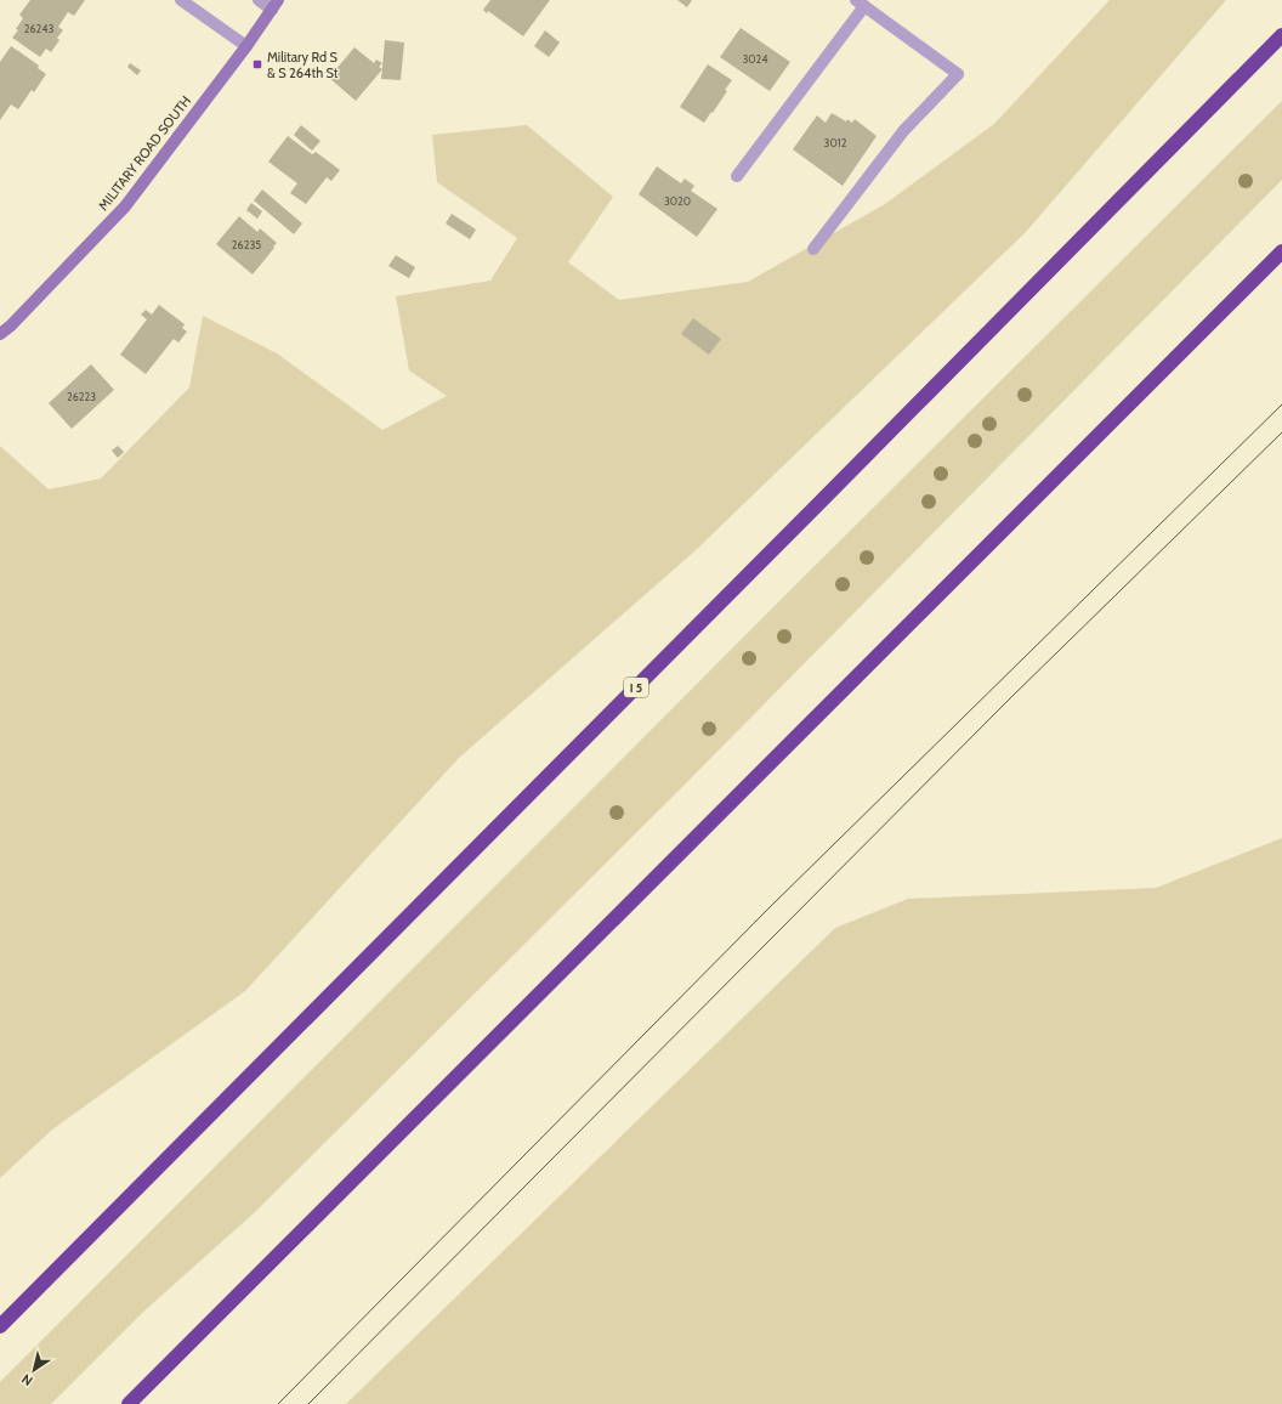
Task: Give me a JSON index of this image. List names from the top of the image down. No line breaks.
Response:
{"streets":{"highway":["I 5"],"main road":["MILITARY ROAD SOUTH"]},"places":{"transit":["Military Rd S & S 264th St"]},"house_numbers":["26243","3024","3012","3020","26235","26223"],"north":"bottom left"}
